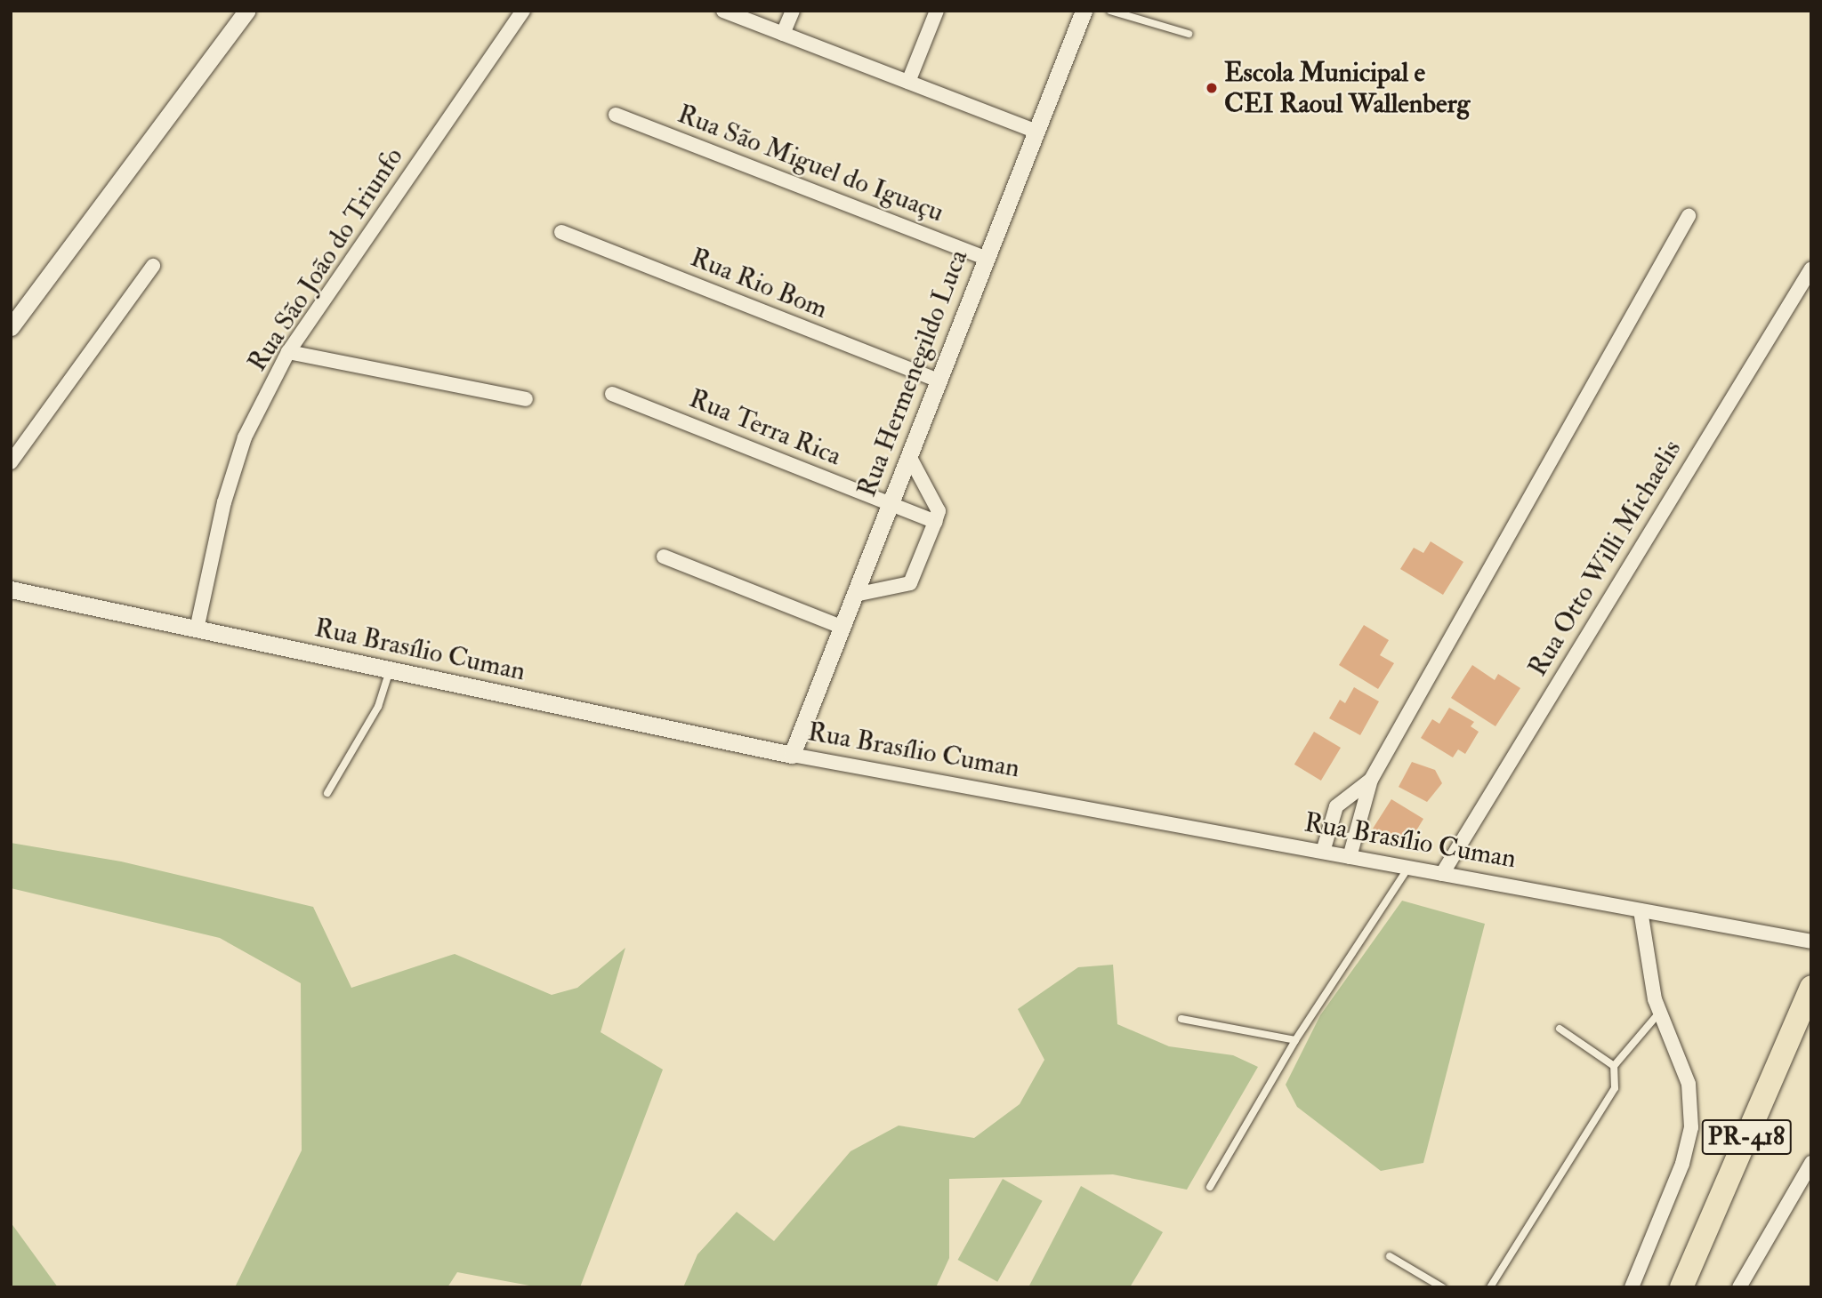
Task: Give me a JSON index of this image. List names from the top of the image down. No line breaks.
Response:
{"streets":{"highway":["PR-418"],"street":["Rua São Miguel do Iguaçu","Rua São João do Triunfo","Rua Rio Bom","Rua Hermenegildo Luca","Rua Terra Rica","Rua Otto Willi Michaelis","Rua Brasílio Cuman"]},"crossings":[["Rua São Miguel do Iguaçu","Rua Hermenegildo Luca"],["Rua São João do Triunfo","Rua Brasílio Cuman"],["Rua Rio Bom","Rua Hermenegildo Luca"],["Rua Hermenegildo Luca","Rua Terra Rica"],["Rua Hermenegildo Luca","Rua Brasílio Cuman"],["Rua Otto Willi Michaelis","Rua Brasílio Cuman"]],"places":["Escola Municipal e CEI Raoul Wallenberg"]}
